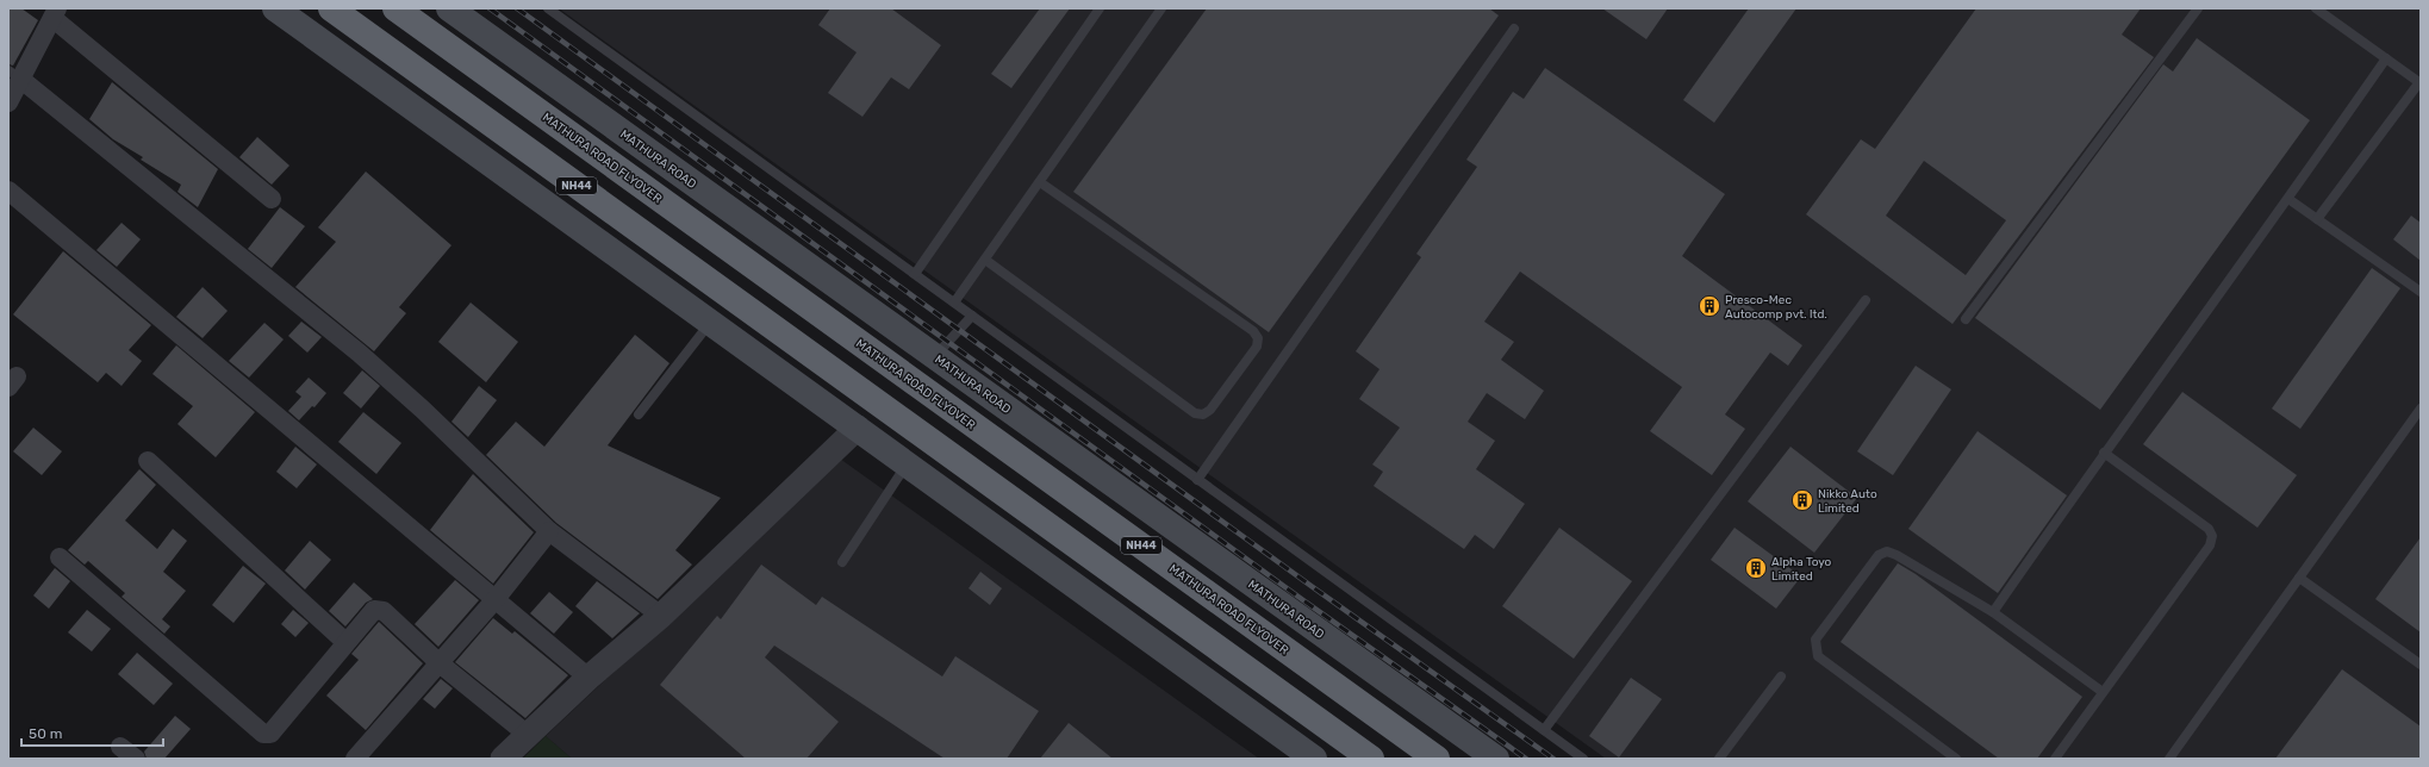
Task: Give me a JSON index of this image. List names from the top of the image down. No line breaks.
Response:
{"streets":{"highway":["MATHURA ROAD FLYOVER","NH44"],"main road":["MATHURA ROAD"]},"places":{"building":["Presco-Mec Autocomp pvt. ltd.","Nikko Auto Limited","Alpha Toyo Limited"]},"scale_bar":"50 m"}
